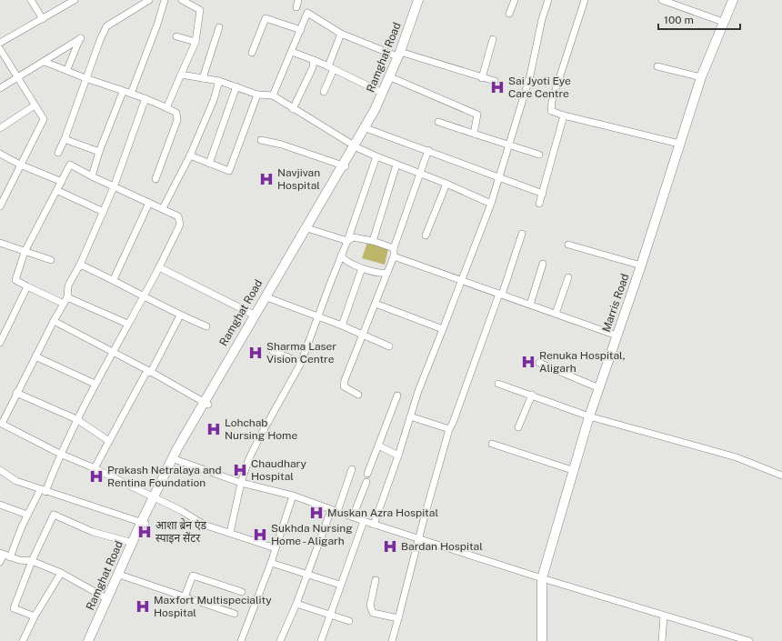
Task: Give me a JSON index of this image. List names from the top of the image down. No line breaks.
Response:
{"streets":{"main road":["Ramghat Road","Marris Road"]},"places":{"hospital":["Sai Jyoti Eye Care Centre","Navjivan Hospital","Sharma Laser Vision Centre","Renuka Hospital, Aligarh","Lohchab Nursing Home","Chaudhary Hospital","Prakash Netralaya and Rentina Foundation","Muskan Azra Hospital","आशा ब्रेन एंड स्पाइन सेंटर","Sukhda Nursing Home - Aligarh","Bardan Hospital","Maxfort Multispeciality Hospital"]},"scale_bar":"100 m"}
